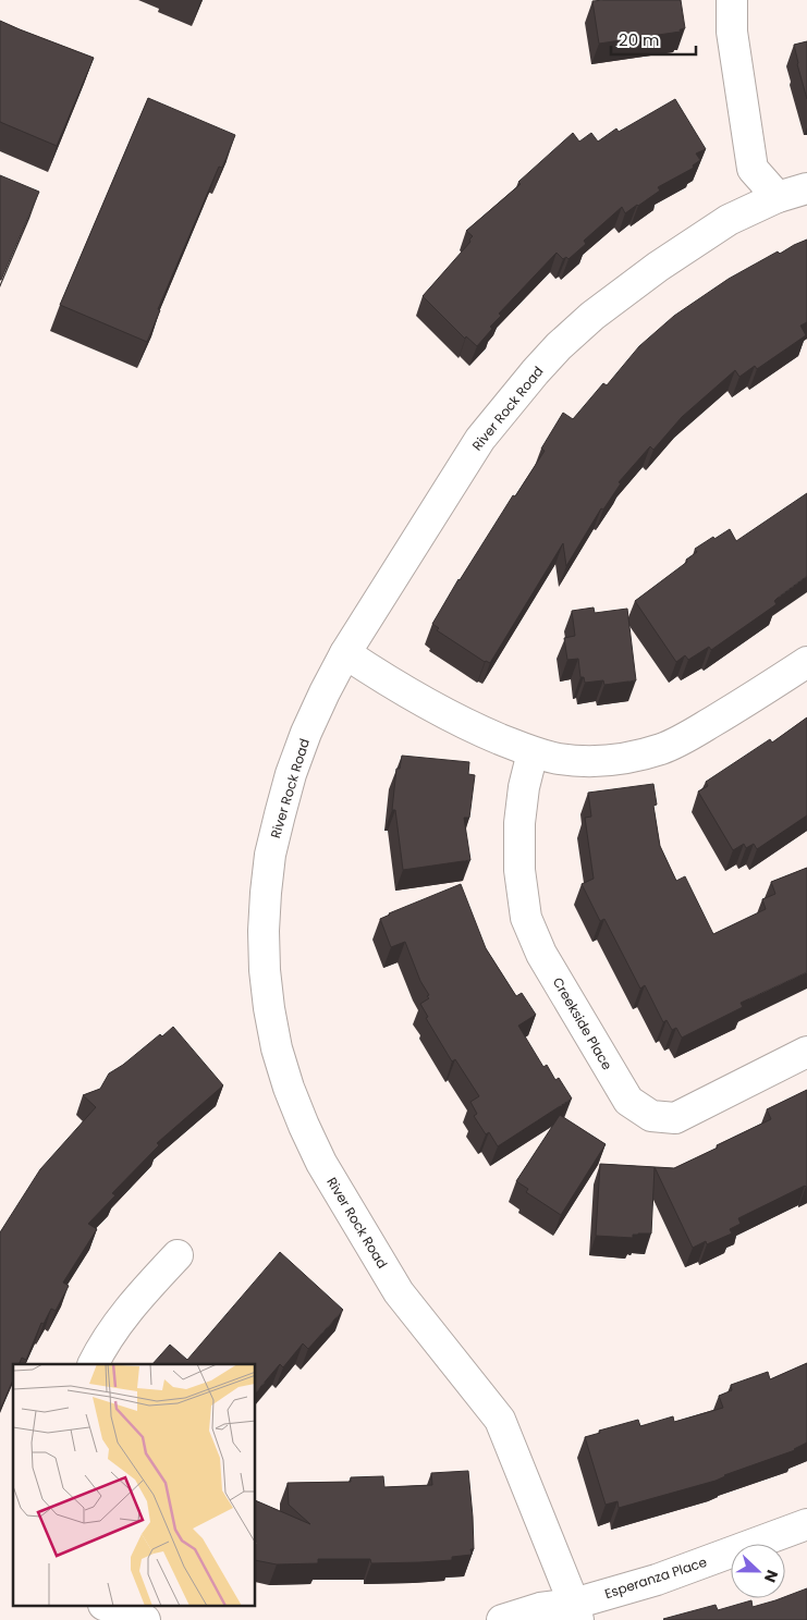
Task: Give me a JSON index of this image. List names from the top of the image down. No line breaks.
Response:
{"streets":{"street":["River Rock Road","Creekside Place","Esperanza Place"]},"crossings":[["River Rock Road","Esperanza Place"]],"scale_bar":"20 m","north":"right"}
